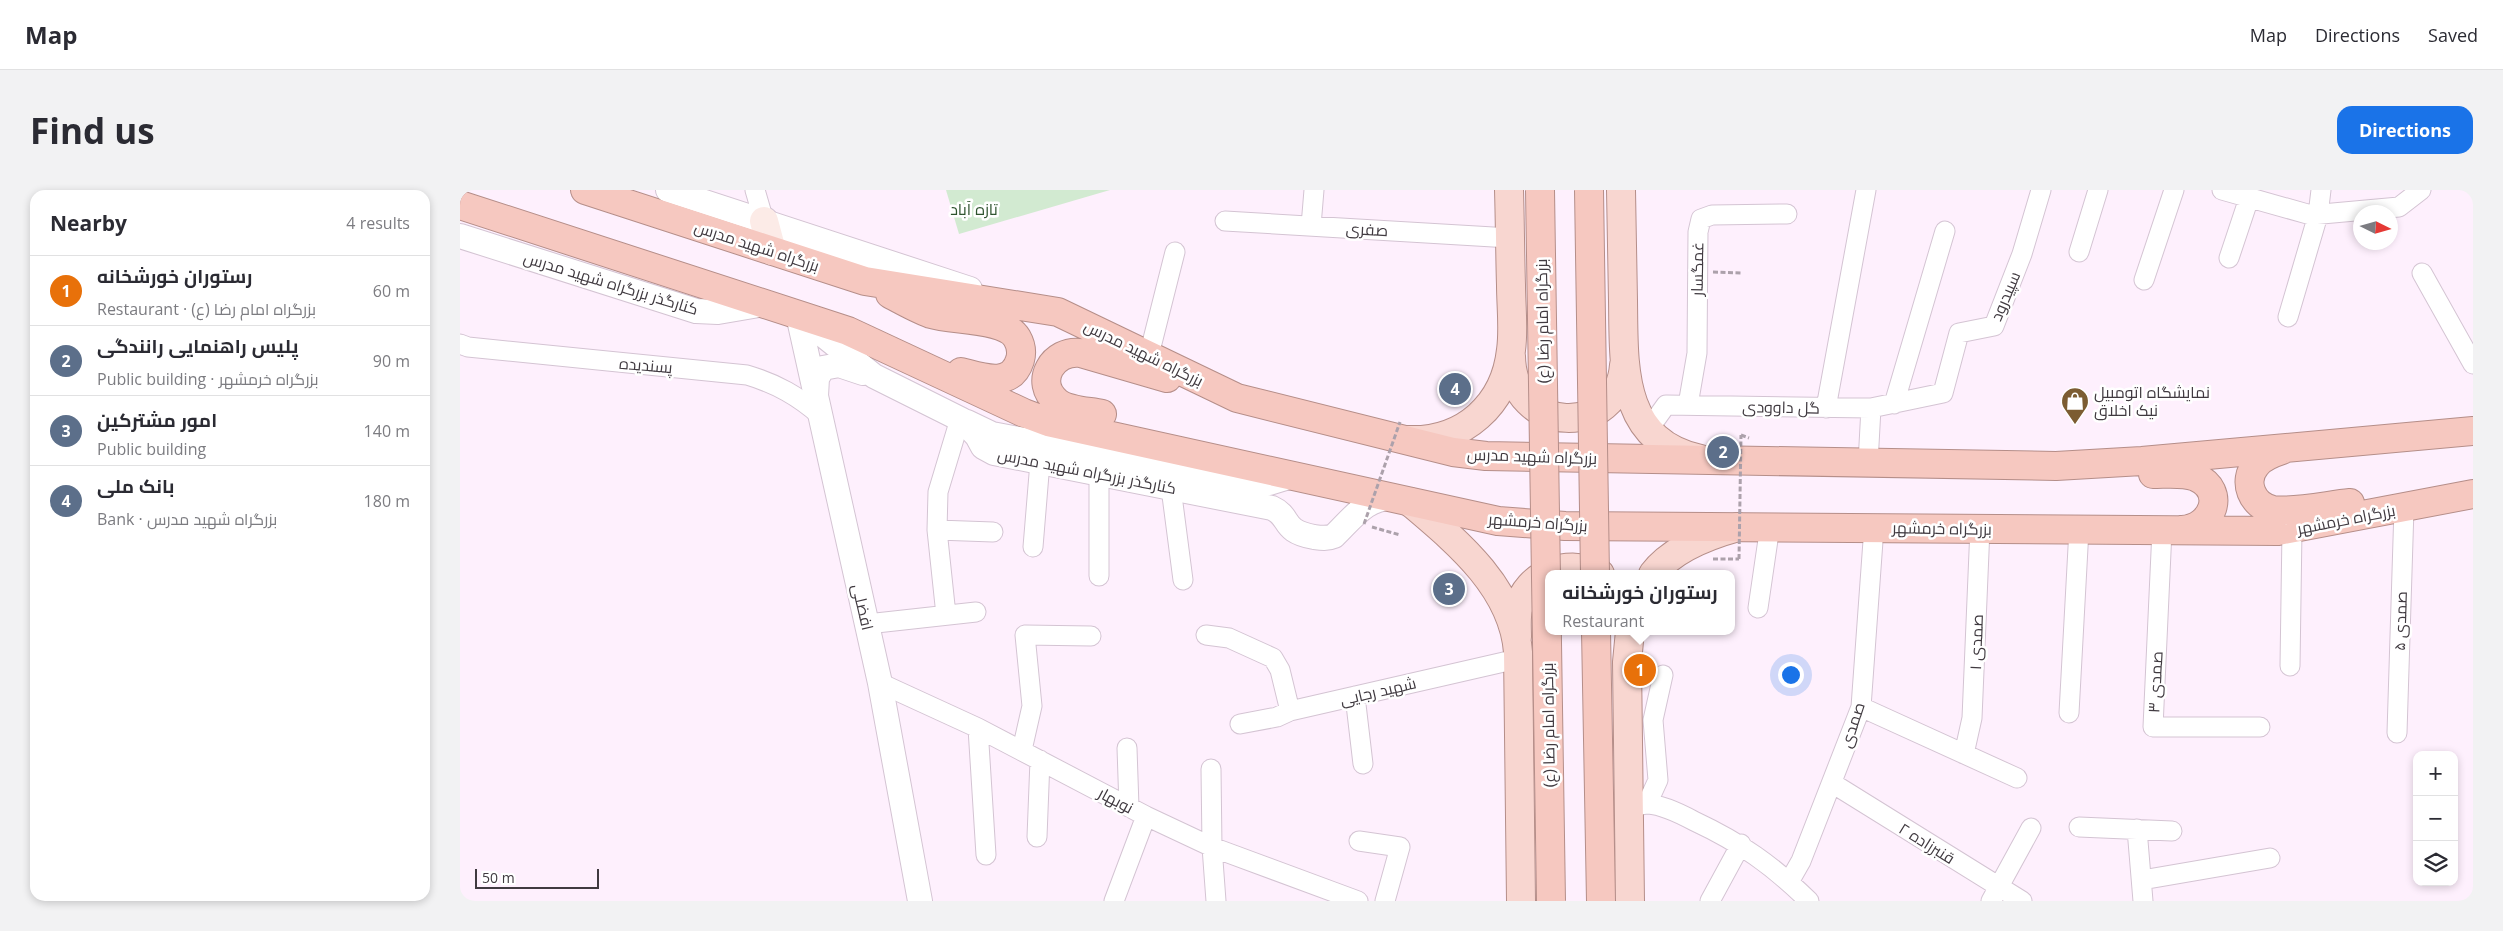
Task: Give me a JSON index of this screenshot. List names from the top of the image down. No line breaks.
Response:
{"streets":{"highway":["بزرگراه شهید مدرس","بزرگراه امام رضا (ع)","بزرگراه خرمشهر"],"street":["صفری","غمگسار","کنارگذر بزرگراه شهید مدرس","سپیدرود","پسندیده","گل داوودی","افضلی","صمدی ۵","صمدی ۱","صمدی ۳","شهید رجایی","صمدی","نوبهار","قنبرزاده ۲"]},"crossings":[["صفری","بزرگراه امام رضا (ع)"],["غمگسار","گل داوودی"],["کنارگذر بزرگراه شهید مدرس","بزرگراه امام رضا (ع)"],["کنارگذر بزرگراه شهید مدرس","بزرگراه خرمشهر"],["کنارگذر بزرگراه شهید مدرس","افضلی"],["سپیدرود","گل داوودی"],["بزرگراه امام رضا (ع)","بزرگراه خرمشهر"],["بزرگراه امام رضا (ع)","شهید رجایی"],["پسندیده","افضلی"],["بزرگراه خرمشهر","صمدی ۵"],["بزرگراه خرمشهر","صمدی ۱"],["بزرگراه خرمشهر","صمدی ۳"],["بزرگراه خرمشهر","صمدی"],["افضلی","نوبهار"],["صمدی","قنبرزاده ۲"]],"parks":["تازه آباد"],"places":{"shop":["نمایشگاه اتومبیل نیک اخلاق"]},"scale_bar":"50 m","north":"right","page":{"header":"Map","nav":["Map","Directions","Saved"],"buttons":"Directions","title":"Find us","heading":["Nearby","4 results"],"list":[{"mark":"1","name":"رستوران خورشخانه","note":"Restaurant · بزرگراه امام رضا (ع)","value":"60 m"},{"mark":"2","name":"پلیس راهنمایی رانندگی","note":"Public building · بزرگراه خرمشهر","value":"90 m"},{"mark":"3","name":"امور مشترکین","note":"Public building","value":"140 m"},{"mark":"4","name":"بانک ملی","note":"Bank · بزرگراه شهید مدرس","value":"180 m"}],"pins":["4","2","3","1"],"popup":["رستوران خورشخانه","Restaurant"],"map_buttons":["+","−"],"scale":"50 m"}}
